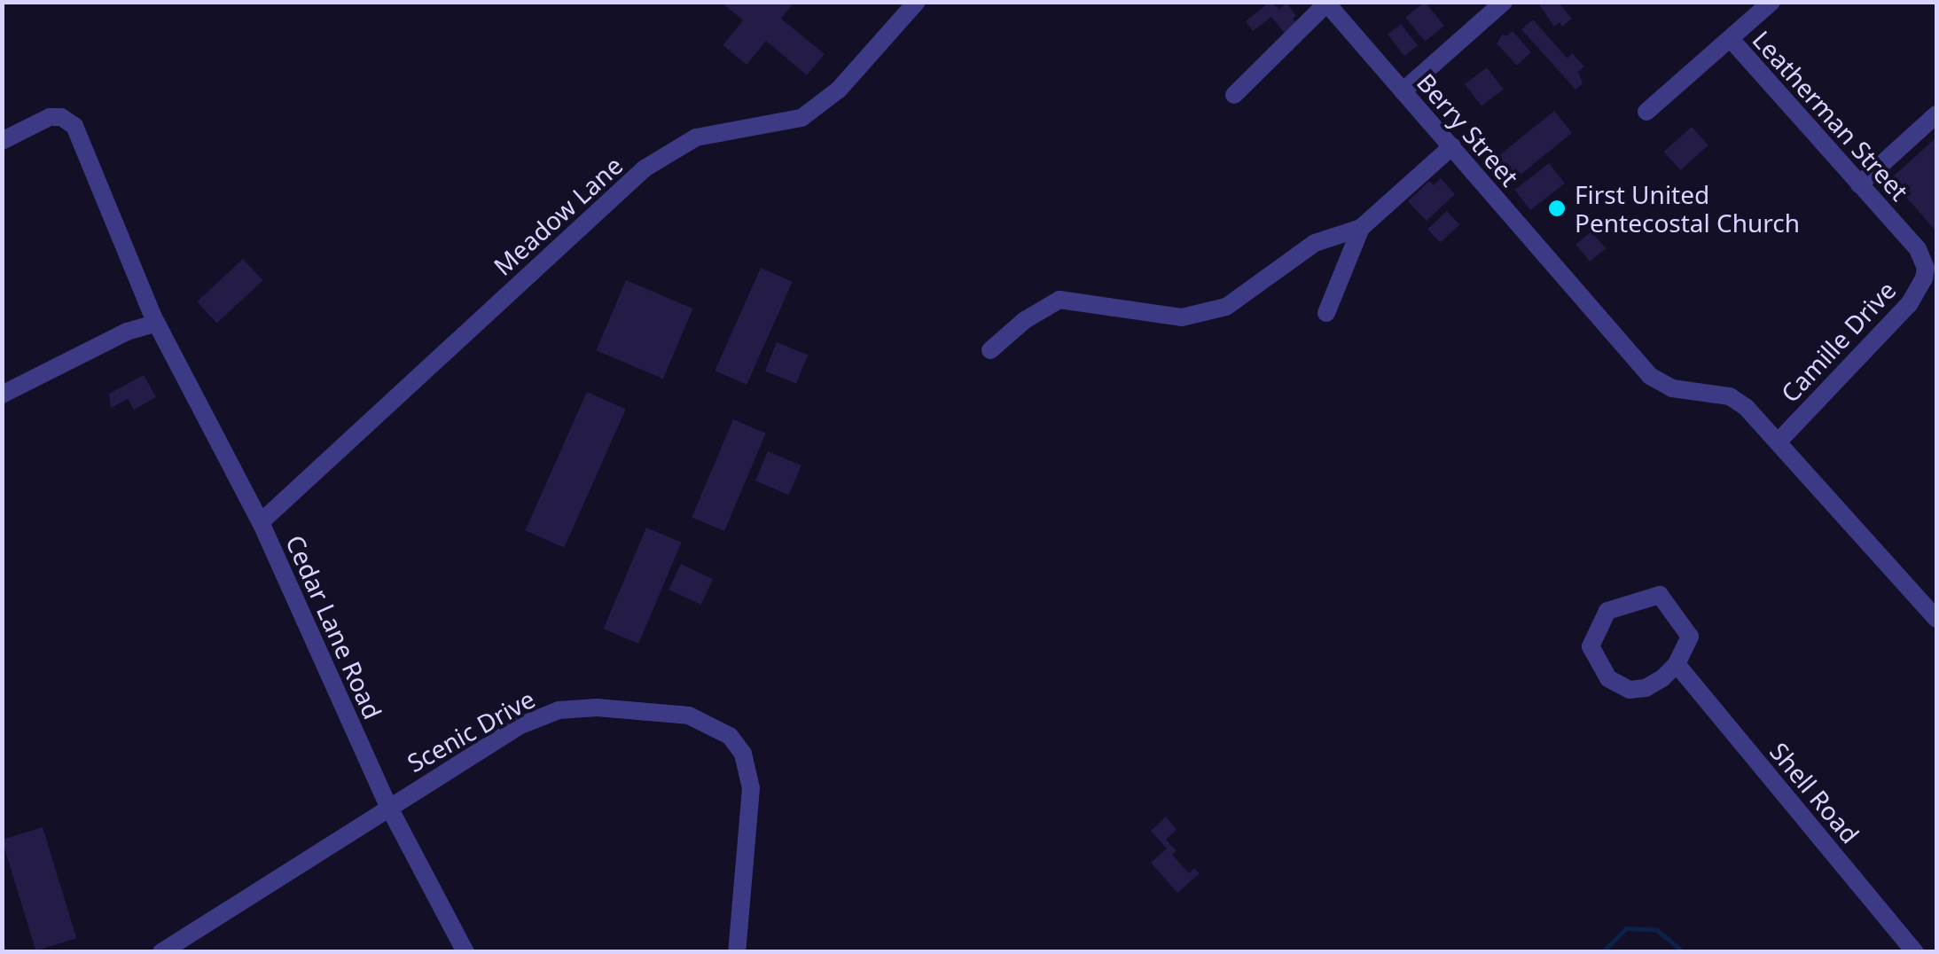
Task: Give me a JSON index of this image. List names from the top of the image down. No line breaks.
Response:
{"streets":{"street":["Leatherman Street","Berry Street","Meadow Lane","Camille Drive","Cedar Lane Road","Scenic Drive","Shell Road"]},"crossings":[["Leatherman Street","Camille Drive"],["Berry Street","Camille Drive"],["Meadow Lane","Cedar Lane Road"],["Cedar Lane Road","Scenic Drive"]],"places":["First United Pentecostal Church"]}
